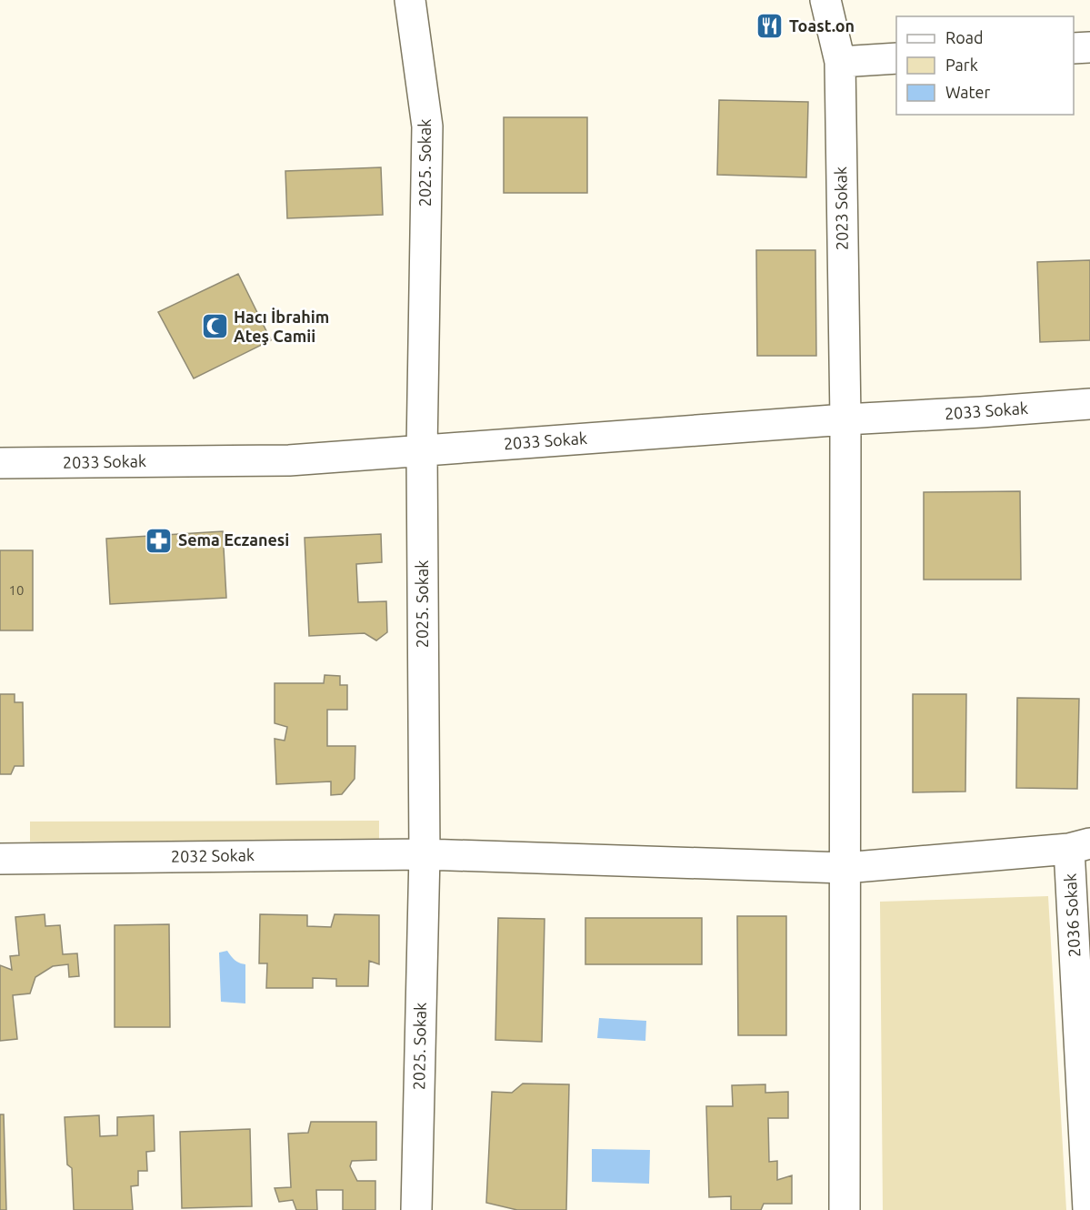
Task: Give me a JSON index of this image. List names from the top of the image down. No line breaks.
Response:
{"streets":{"street":["2025. Sokak","2023 Sokak","2033 Sokak","2032 Sokak","2036 Sokak"]},"crossings":[["2025. Sokak","2033 Sokak"],["2025. Sokak","2032 Sokak"],["2023 Sokak","2033 Sokak"],["2023 Sokak","2032 Sokak"],["2032 Sokak","2036 Sokak"]],"places":{"restaurant":["Toast.on"],"mosque":["Hacı İbrahim Ateş Camii"],"pharmacy":["Sema Eczanesi"]},"house_numbers":["10"],"legend":["Road","Park","Water"]}
